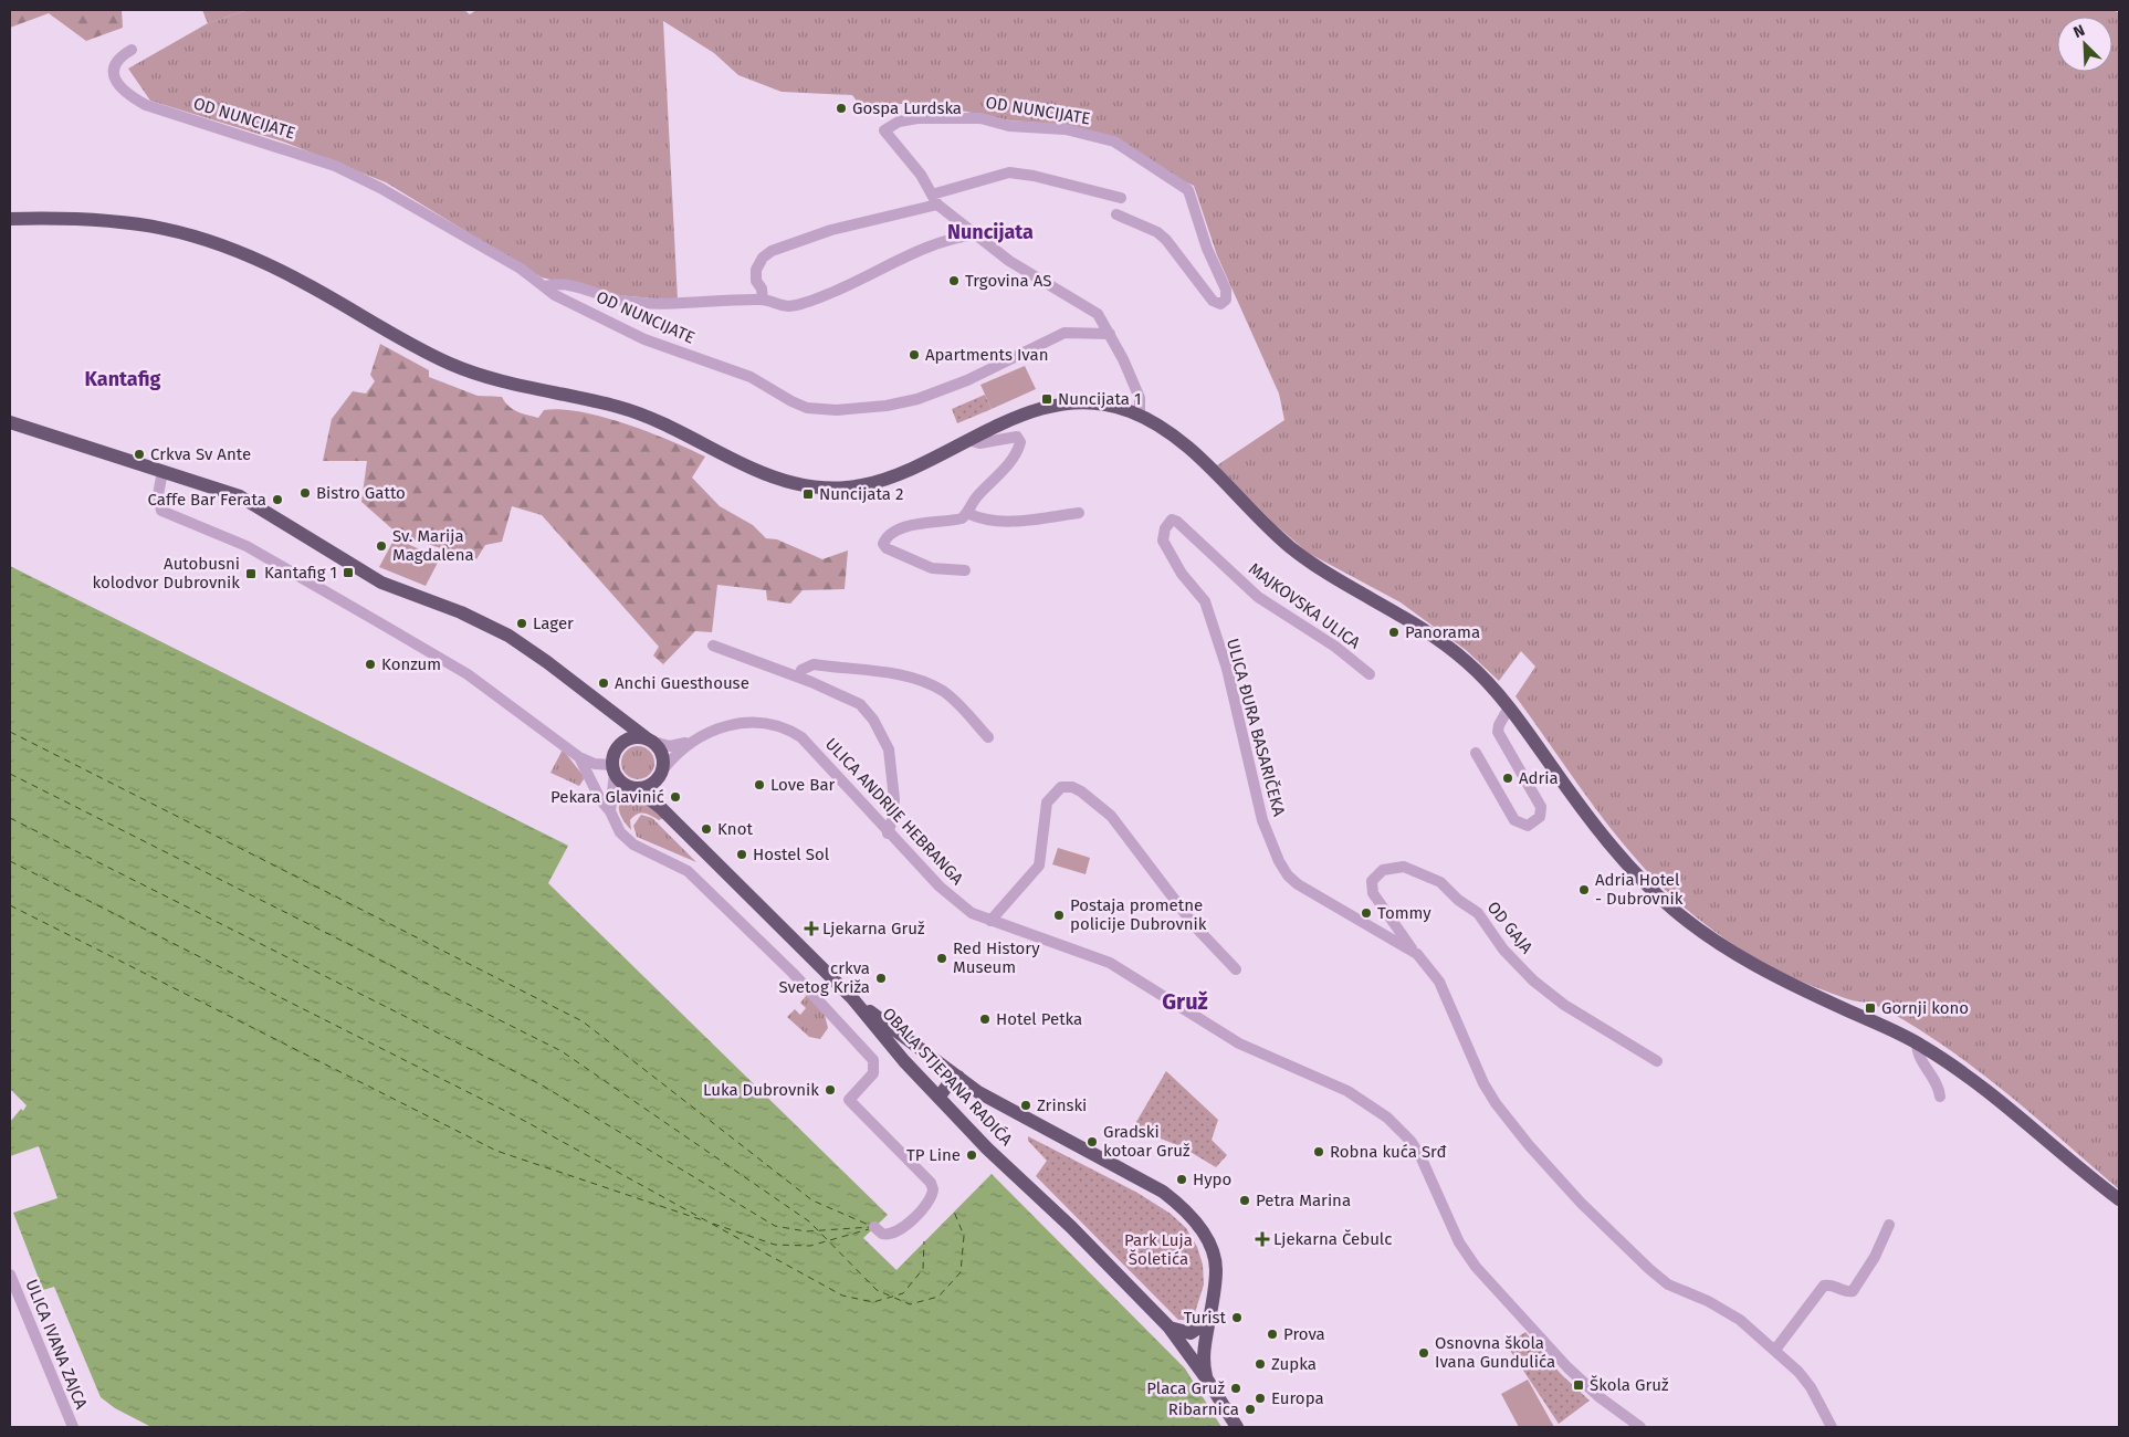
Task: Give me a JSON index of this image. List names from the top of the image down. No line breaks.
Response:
{"streets":{"main road":["OBALA STJEPANA RADIĆA"],"street":["OD NUNCIJATE","MAJKOVSKA ULICA","ULICA ĐURA BASARIČEKA","ULICA ANDRIJE HEBRANGA","OD GAJA","ULICA IVANA ZAJCA"]},"crossings":[["MAJKOVSKA ULICA","ULICA ĐURA BASARIČEKA"],["ULICA ĐURA BASARIČEKA","OD GAJA"]],"districts":["Nuncijata","Kantafig","Gruž"],"parks":["Park Luja Šoletića"],"places":{"other":["Gospa Lurdska","Trgovina AS","Apartments Ivan","Crkva Sv Ante","Bistro Gatto","Caffe Bar Ferata","Sv. Marija Magdalena","Lager","Panorama","Konzum","Anchi Guesthouse","Adria","Love Bar","Pekara Glavinić","Knot","Hostel Sol","Adria Hotel - Dubrovnik","Tommy","Postaja prometne policije Dubrovnik","Red History Museum","crkva Svetog Križa","Hotel Petka","Luka Dubrovnik","Zrinski","Gradski kotoar Gruž","Robna kuća Srđ","TP Line","Hypo","Petra Marina","Turist","Prova","Osnovna škola Ivana Gundulića","Zupka","Placa Gruž","Europa","Ribarnica"],"transit":["Nuncijata 1","Nuncijata 2","Kantafig 1","Autobusni kolodvor Dubrovnik","Gornji kono","Škola Gruž"],"health":["Ljekarna Gruž","Ljekarna Čebulc"]},"north":"top left"}
